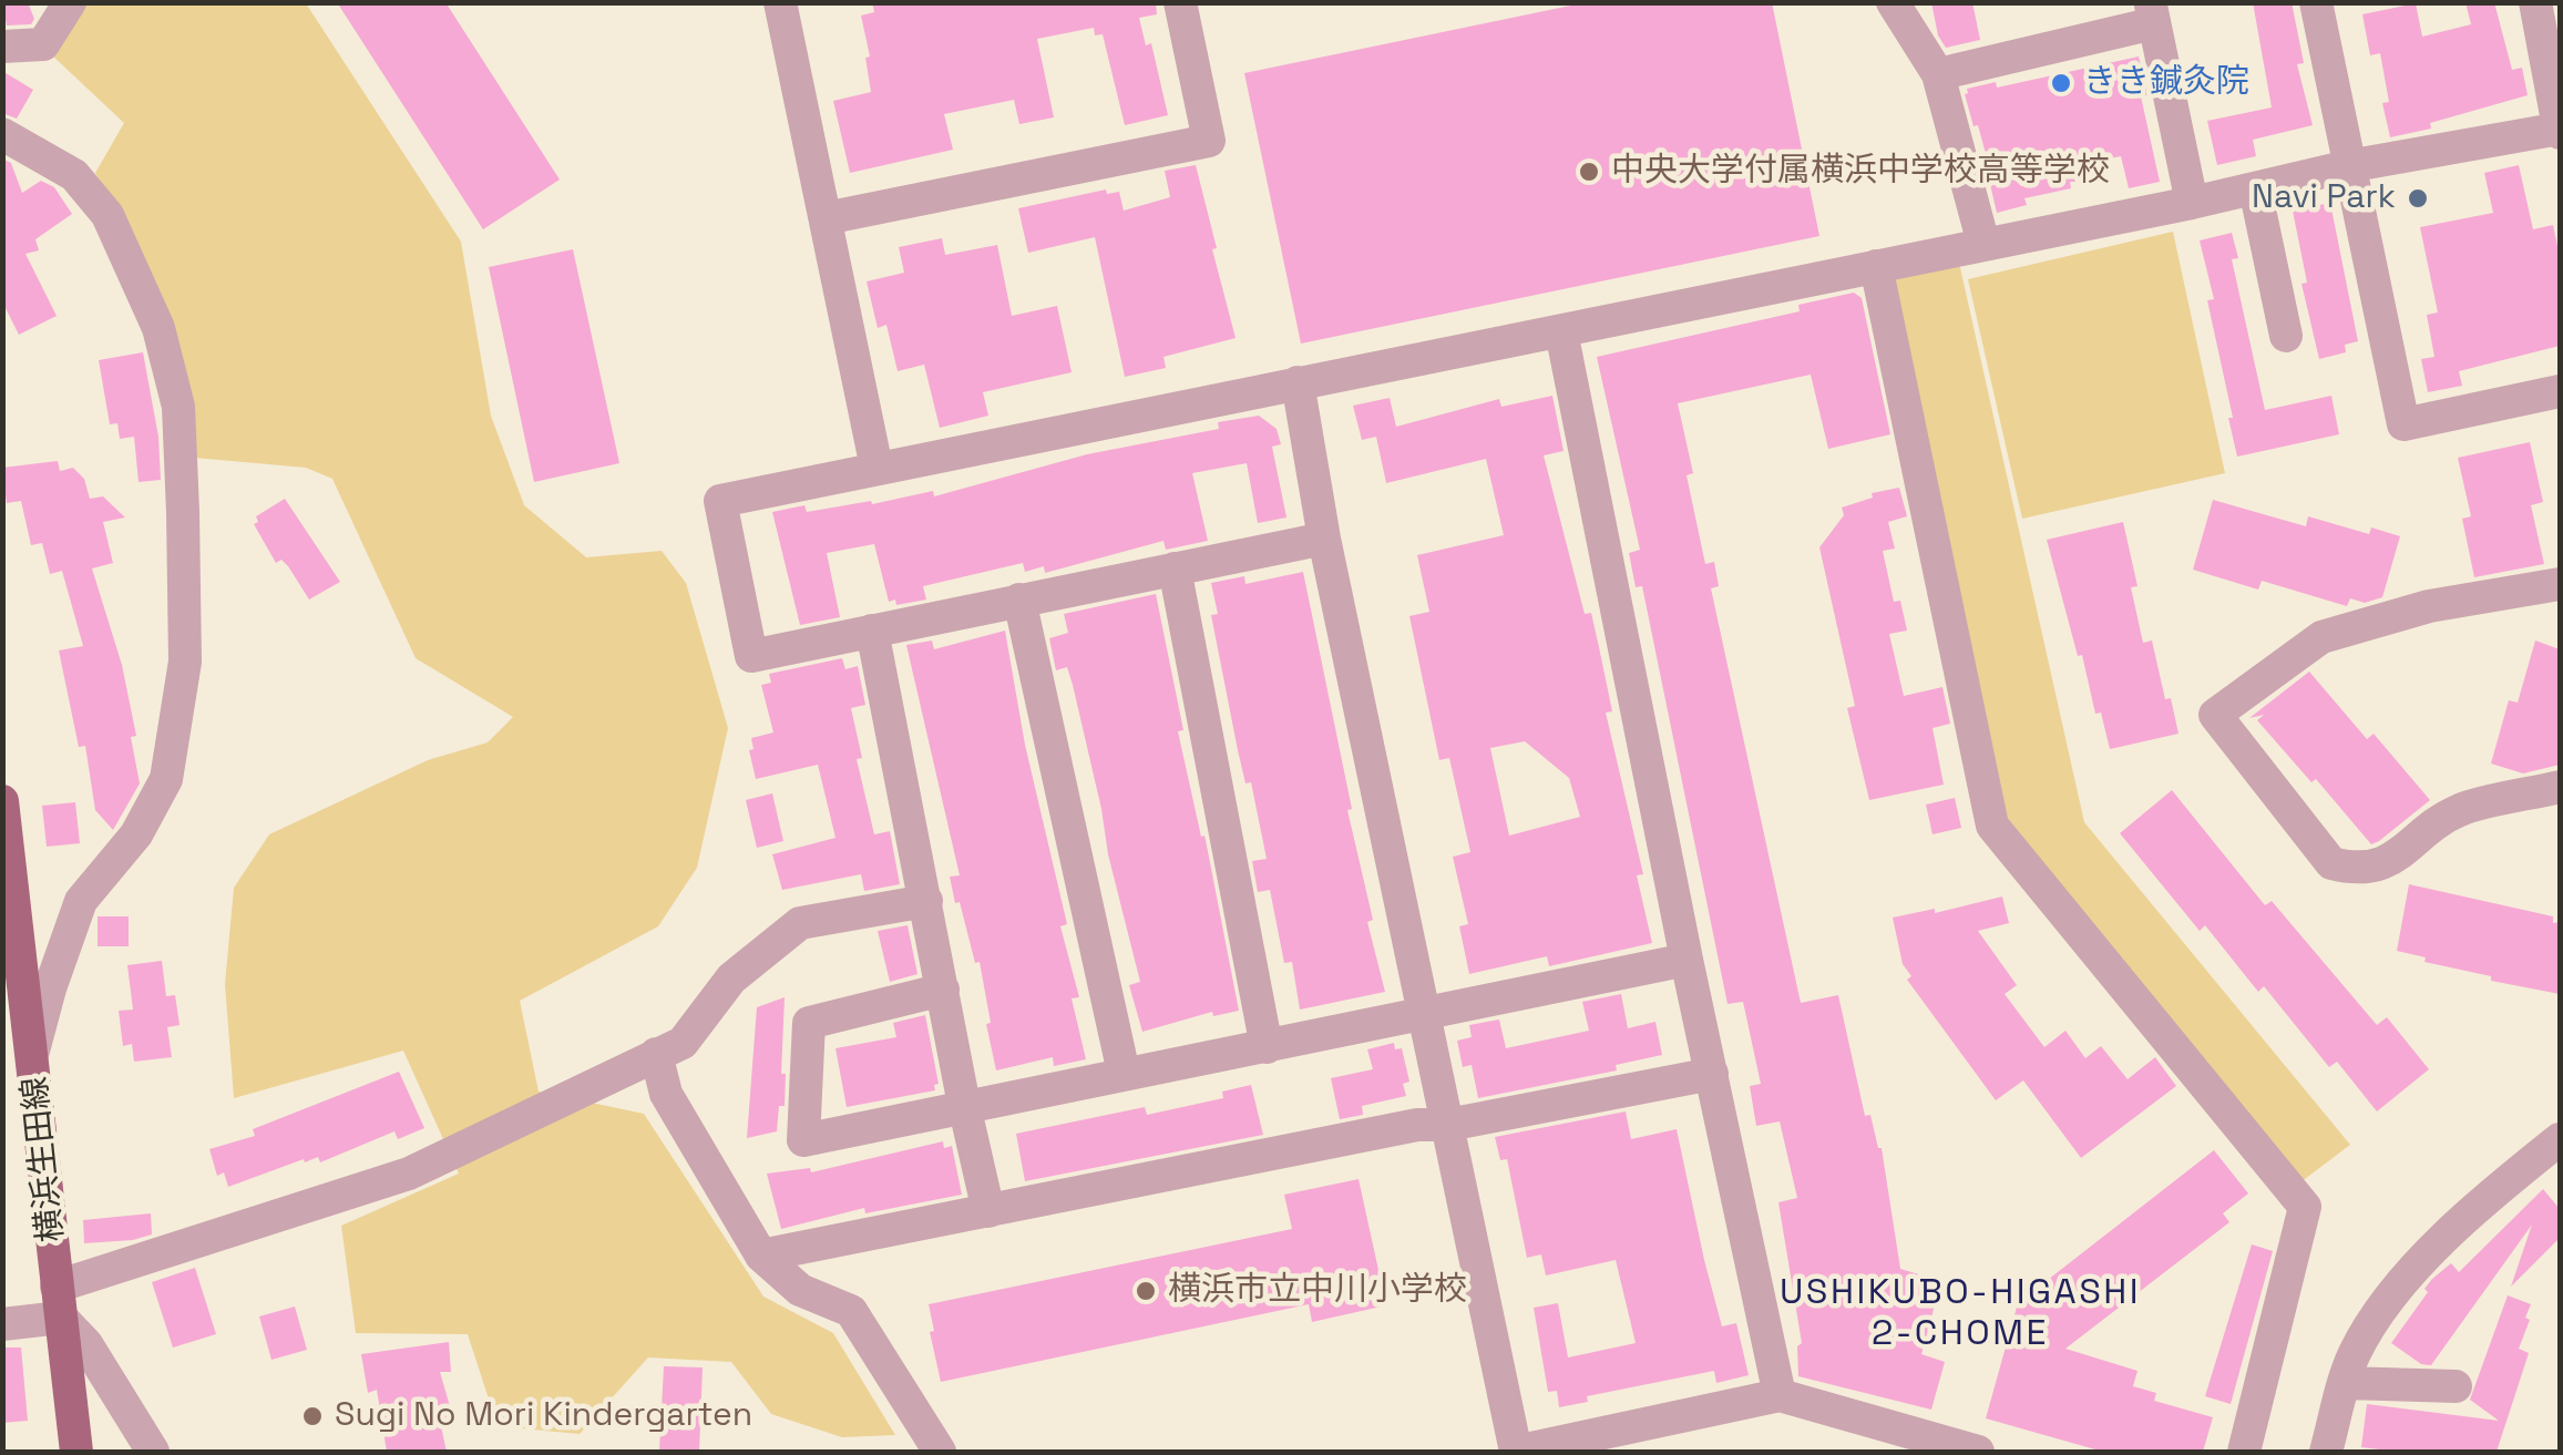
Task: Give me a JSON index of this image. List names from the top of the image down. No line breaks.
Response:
{"streets":{"main road":["横浜生田線"]},"districts":["USHIKUBO-HIGASHI 2-CHOME"],"places":["きき鍼灸院","中央大学付属横浜中学校高等学校","Navi Park","横浜市立中川小学校","Sugi No Mori Kindergarten"]}
